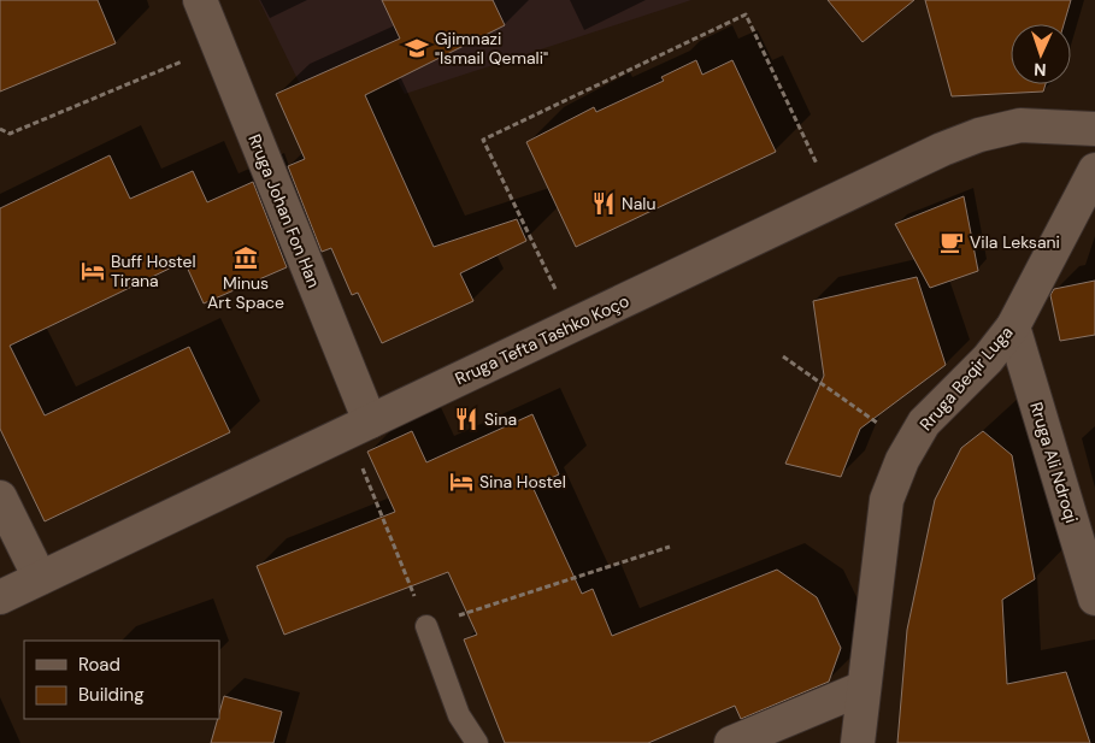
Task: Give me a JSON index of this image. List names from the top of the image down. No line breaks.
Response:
{"streets":{"street":["Rruga Johan Fon Han","Rruga Tefta Tashko Koço","Rruga Beqir Luga","Rruga Ali Ndroqi"]},"crossings":[["Rruga Johan Fon Han","Rruga Tefta Tashko Koço"],["Rruga Beqir Luga","Rruga Ali Ndroqi"]],"places":{"school or university":["Gjimnazi \"Ismail Qemali\""],"restaurant":["Nalu","Sina"],"cafe":["Vila Leksani"],"museum":["Minus Art Space"],"hotel":["Buff Hostel Tirana","Sina Hostel"]},"legend":["Road","Building"],"north":"bottom"}
